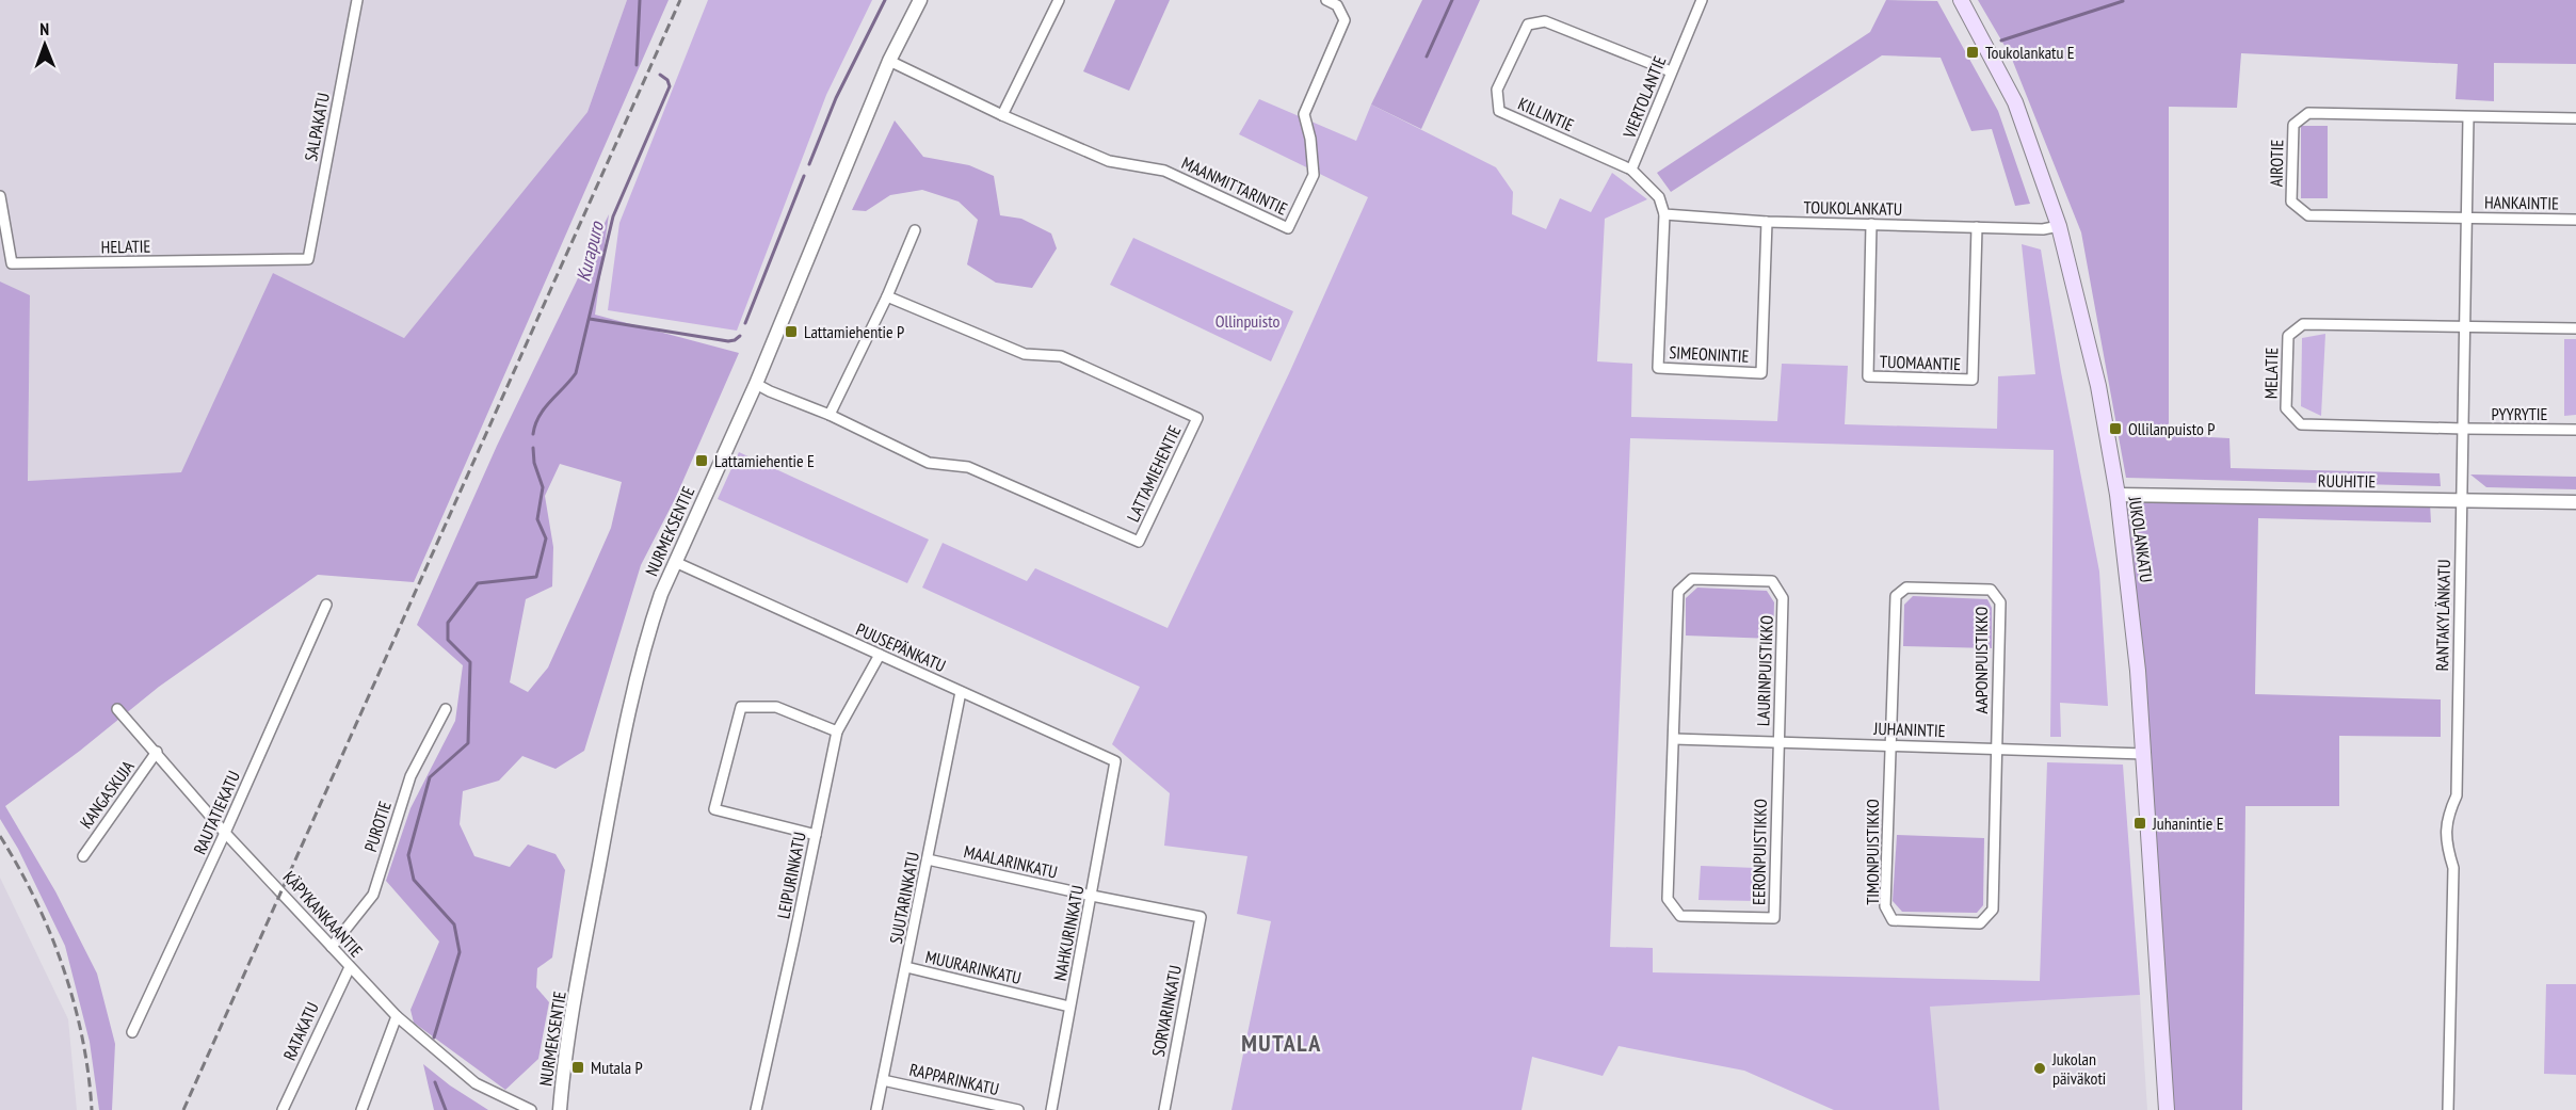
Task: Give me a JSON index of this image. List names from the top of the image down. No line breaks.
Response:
{"streets":{"main road":["JUKOLANKATU"],"street":["VIERTOLANTIE","KILLINTIE","SALPAKATU","AIROTIE","MAANMITTARINTIE","HANKAINTIE","TOUKOLANKATU","HELATIE","SIMEONINTIE","TUOMAANTIE","MELATIE","PYYRYTIE","LATTAMIEHENTIE","RUUHITIE","NURMEKSENTIE","RANTAKYLÄNKATU","PUUSEPÄNKATU","AAPONPUISTIKKO","LAURINPUISTIKKO","JUHANINTIE","KANGASKUJA","RAUTATIEKATU","PUROTIE","EERONPUISTIKKO","TIMONPUISTIKKO","MAALARINKATU","LEIPURINKATU","SUUTARINKATU","KÄPYKANKAANTIE","NAHKURINKATU","MUURARINKATU","SORVARINKATU","RATAKATU","RAPPARINKATU"]},"crossings":[["VIERTOLANTIE","KILLINTIE"],["SALPAKATU","HELATIE"],["AIROTIE","HANKAINTIE"],["AIROTIE","RANTAKYLÄNKATU"],["MAANMITTARINTIE","NURMEKSENTIE"],["HANKAINTIE","RANTAKYLÄNKATU"],["TOUKOLANKATU","SIMEONINTIE"],["TOUKOLANKATU","TUOMAANTIE"],["TOUKOLANKATU","JUKOLANKATU"],["MELATIE","PYYRYTIE"],["MELATIE","RANTAKYLÄNKATU"],["PYYRYTIE","RANTAKYLÄNKATU"],["LATTAMIEHENTIE","NURMEKSENTIE"],["RUUHITIE","JUKOLANKATU"],["RUUHITIE","RANTAKYLÄNKATU"],["NURMEKSENTIE","PUUSEPÄNKATU"],["JUKOLANKATU","JUHANINTIE"],["PUUSEPÄNKATU","LEIPURINKATU"],["PUUSEPÄNKATU","SUUTARINKATU"],["PUUSEPÄNKATU","NAHKURINKATU"],["AAPONPUISTIKKO","JUHANINTIE"],["AAPONPUISTIKKO","TIMONPUISTIKKO"],["LAURINPUISTIKKO","JUHANINTIE"],["LAURINPUISTIKKO","EERONPUISTIKKO"],["JUHANINTIE","EERONPUISTIKKO"],["JUHANINTIE","TIMONPUISTIKKO"],["KANGASKUJA","KÄPYKANKAANTIE"],["RAUTATIEKATU","KÄPYKANKAANTIE"],["PUROTIE","KÄPYKANKAANTIE"],["MAALARINKATU","SUUTARINKATU"],["MAALARINKATU","NAHKURINKATU"],["MAALARINKATU","SORVARINKATU"],["SUUTARINKATU","MUURARINKATU"],["SUUTARINKATU","RAPPARINKATU"],["KÄPYKANKAANTIE","RATAKATU"],["NAHKURINKATU","MUURARINKATU"]],"districts":["MUTALA"],"water":["Kurapuro"],"parks":["Ollinpuisto"],"places":{"transit":["Toukolankatu E","Lattamiehentie P","Ollilanpuisto P","Lattamiehentie E","Juhanintie E","Mutala P"],"other":["Jukolan päiväkoti"]},"north":"top"}
